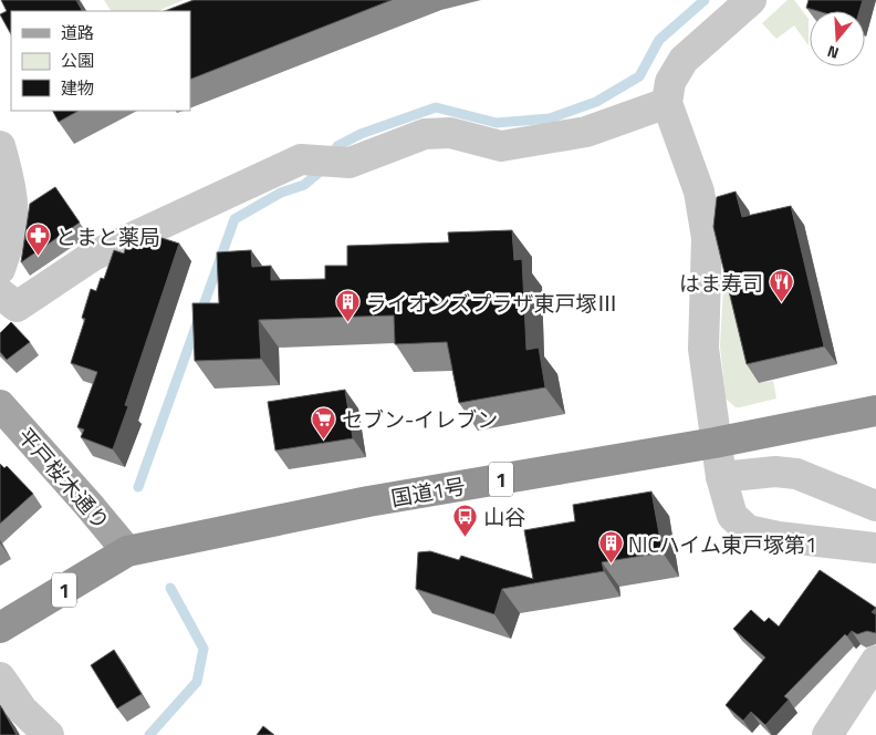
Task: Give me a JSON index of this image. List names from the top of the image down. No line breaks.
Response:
{"streets":{"highway":["1","国道1号"],"main road":["平戸桜木通り"]},"crossings":[["平戸桜木通り","国道1号"]],"places":{"pharmacy":["とまと薬局"],"restaurant":["はま寿司"],"building":["ライオンズプラザ東戸塚Ⅲ","NICハイム東戸塚第1"],"supermarket":["セブン-イレブン"],"bus stop":["山谷"]},"legend":["道路","公園","建物"],"north":"bottom"}
